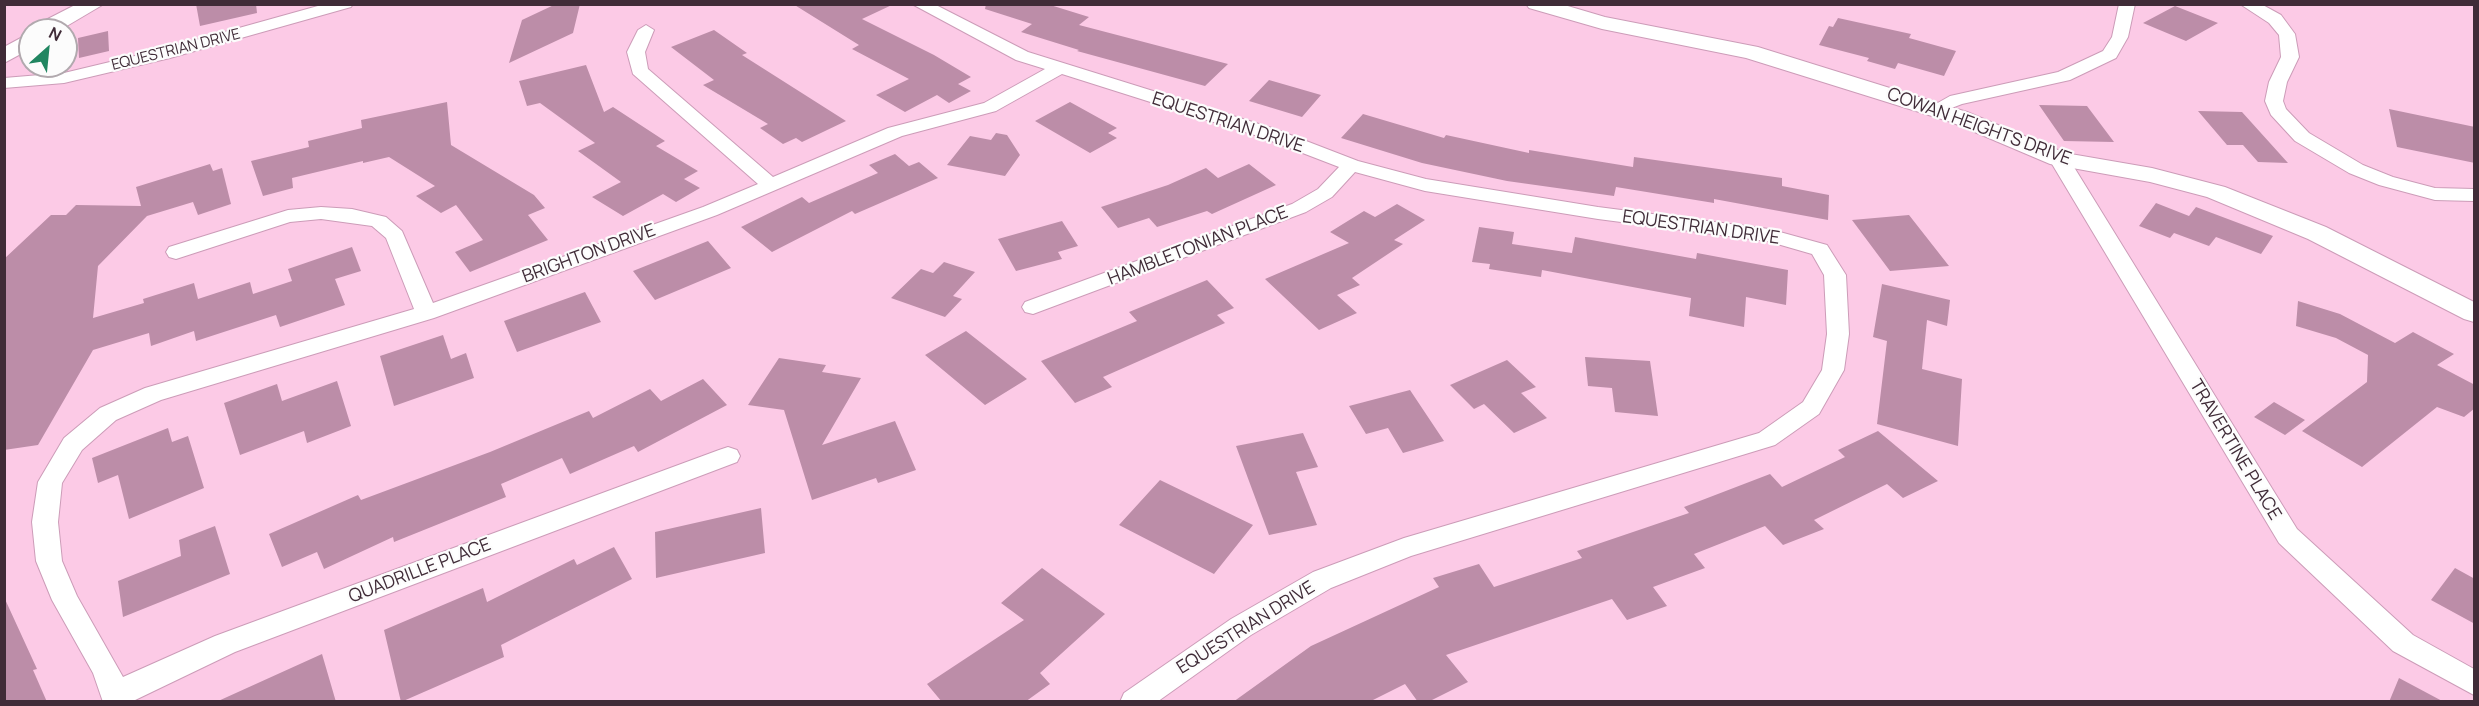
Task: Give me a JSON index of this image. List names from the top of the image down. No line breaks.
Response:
{"streets":{"street":["EQUESTRIAN DRIVE","COWAN HEIGHTS DRIVE","HAMBLETONIAN PLACE","BRIGHTON DRIVE","TRAVERTINE PLACE","QUADRILLE PLACE"]},"crossings":[["EQUESTRIAN DRIVE","HAMBLETONIAN PLACE"],["EQUESTRIAN DRIVE","BRIGHTON DRIVE"],["COWAN HEIGHTS DRIVE","TRAVERTINE PLACE"],["BRIGHTON DRIVE","QUADRILLE PLACE"]],"north":"top right"}
